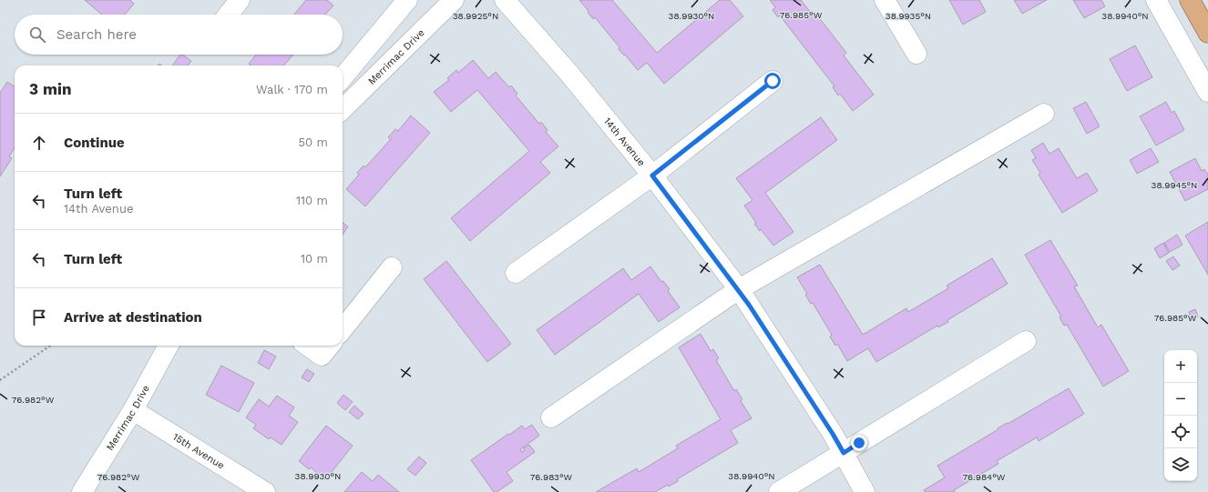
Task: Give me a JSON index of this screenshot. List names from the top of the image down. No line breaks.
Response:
{"streets":{"street":["Merrimac Drive","14th Avenue","15th Avenue"]},"crossings":[["Merrimac Drive","15th Avenue"]],"page":{"search":"Search here","heading":["3 min","Walk · 170 m"],"list":[["Continue","50 m"],["Turn left","14th Avenue","110 m"],["Turn left","10 m"],"Arrive at destination"],"map_buttons":["+","−"]},"coordinates":["76.985°W","38.9925°N","38.9930°N","38.9935°N","38.9940°N","38.9945°N","76.982°W","76.983°W","76.984°W"]}
